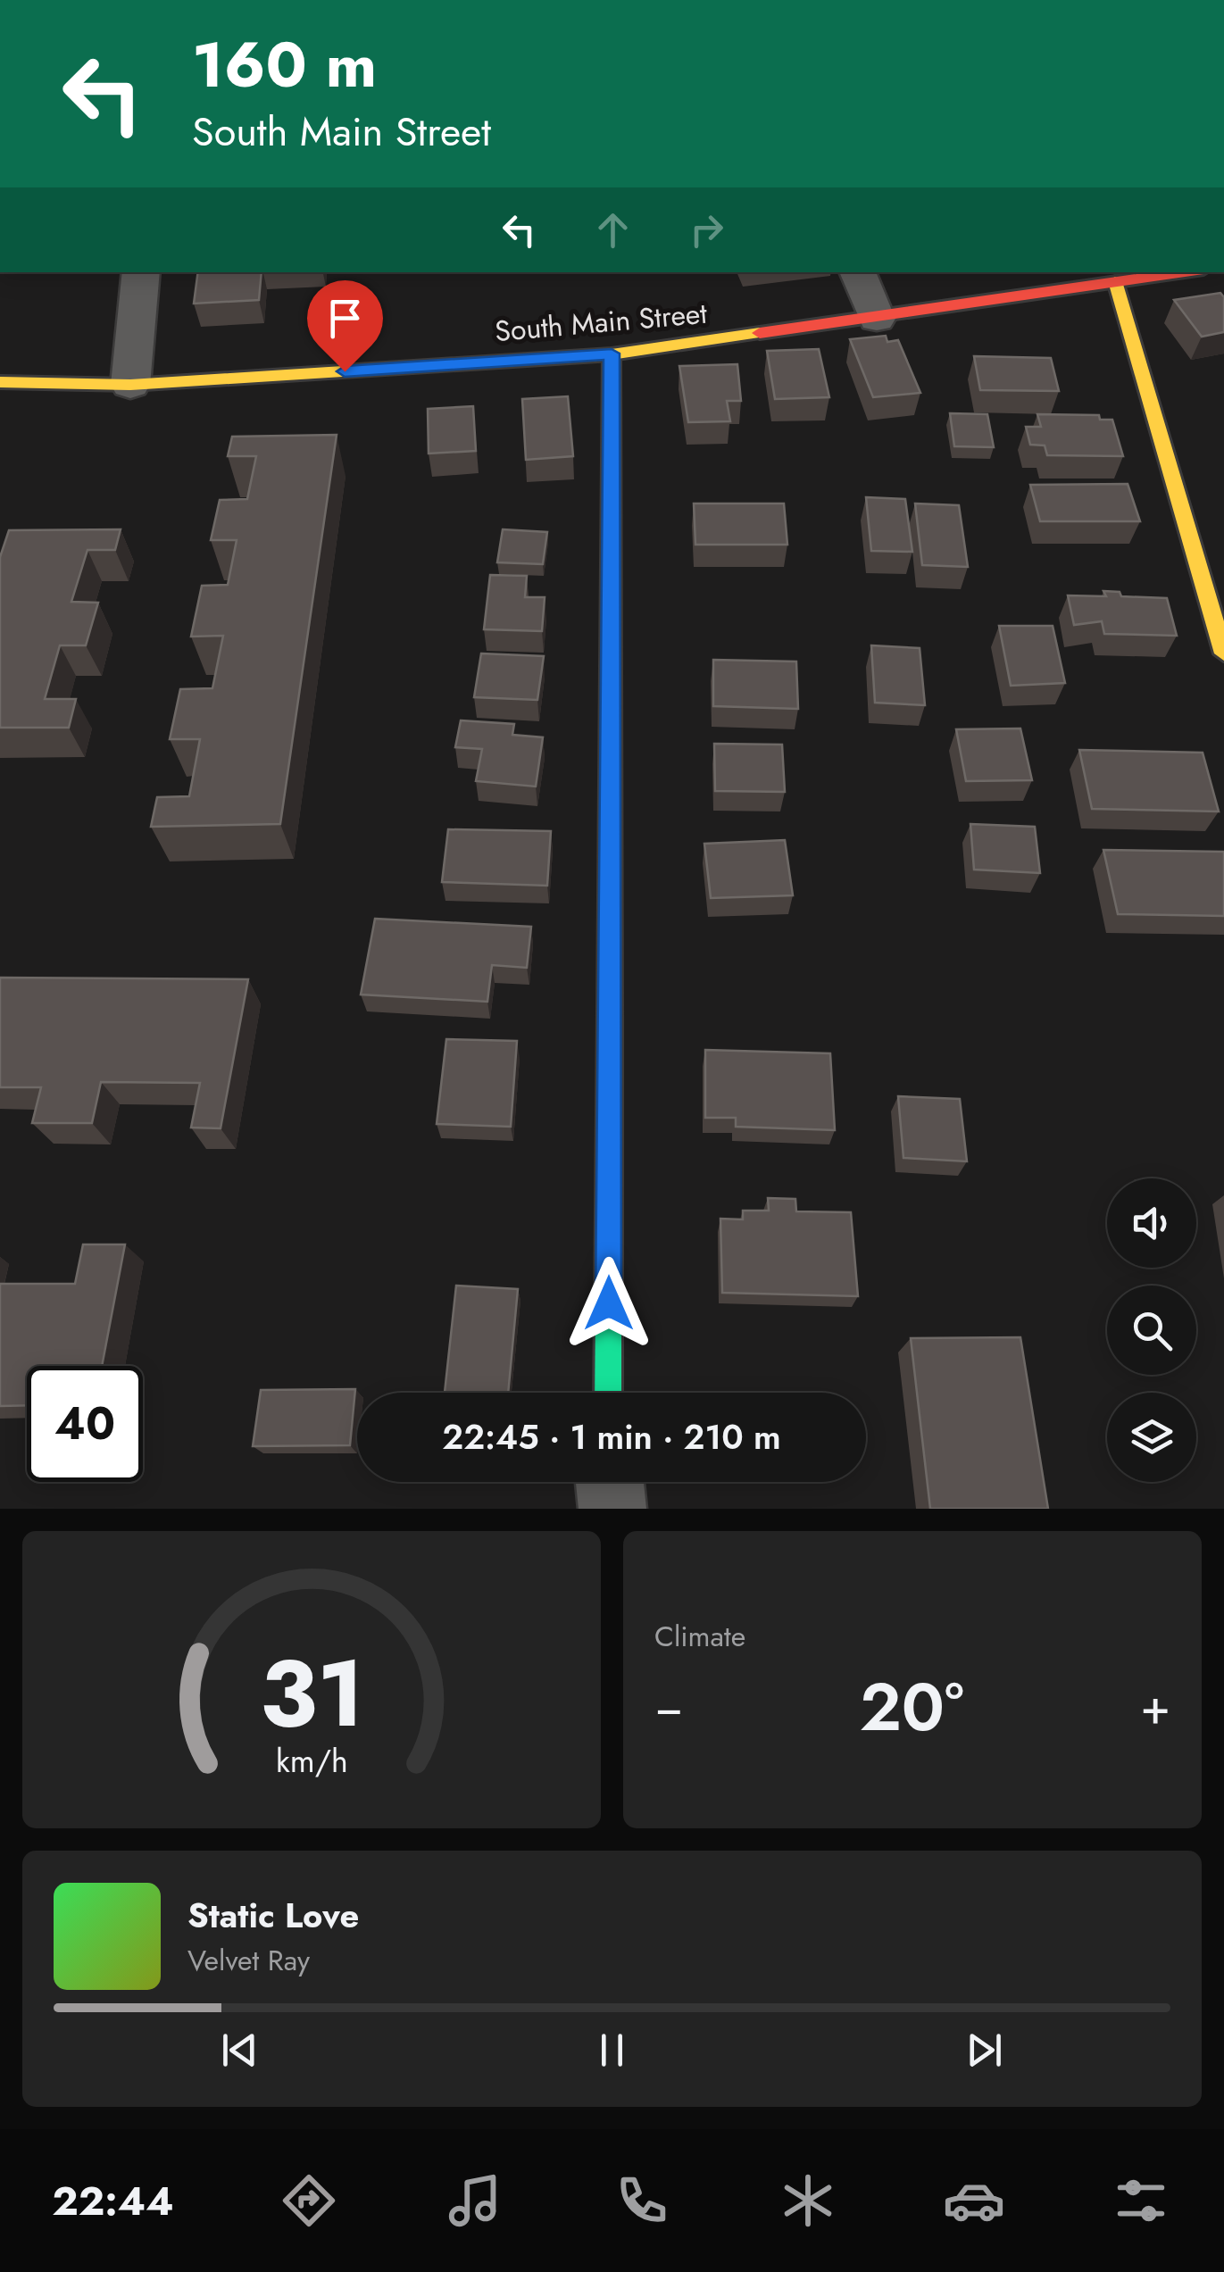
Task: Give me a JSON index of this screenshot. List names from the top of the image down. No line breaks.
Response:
{"streets":{"street":["South Main Street"]},"page":{"turn":["160 m","South Main Street"],"limit":"40","trip":"22:45 · 1 min · 210 m","tile":"Climate","heat":["−","20°","+"],"song":["Static Love","Velvet Ray"],"tabs":"22:44","gauge":["31","km/h"]}}
